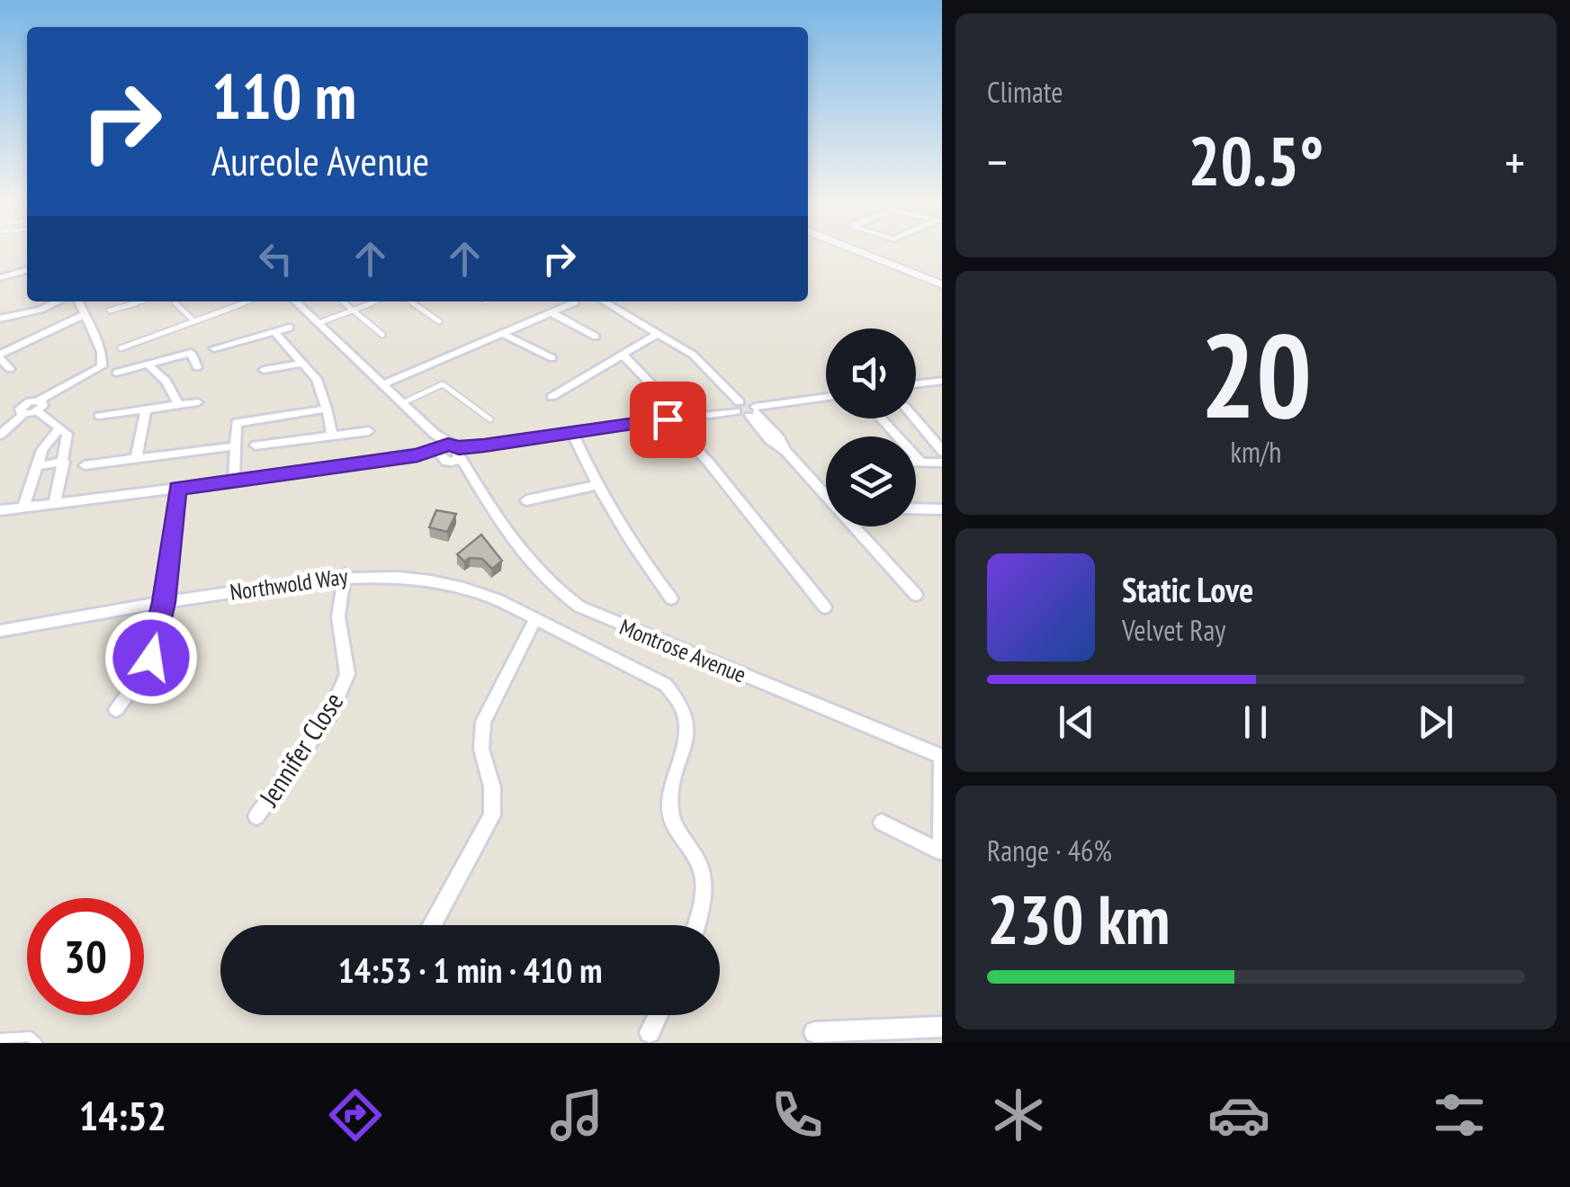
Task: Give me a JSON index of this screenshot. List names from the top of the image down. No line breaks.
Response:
{"streets":{"street":["Northwold Way","Montrose Avenue","Jennifer Close"]},"crossings":[["Northwold Way","Jennifer Close"]],"page":{"tile":["Climate",["20","km/h"],["Range · 46%","230 km"]],"turn":["110 m","Aureole Avenue"],"heat":["−","20.5°","+"],"song":["Static Love","Velvet Ray"],"limit":"30","trip":"14:53 · 1 min · 410 m","tabs":"14:52"}}
